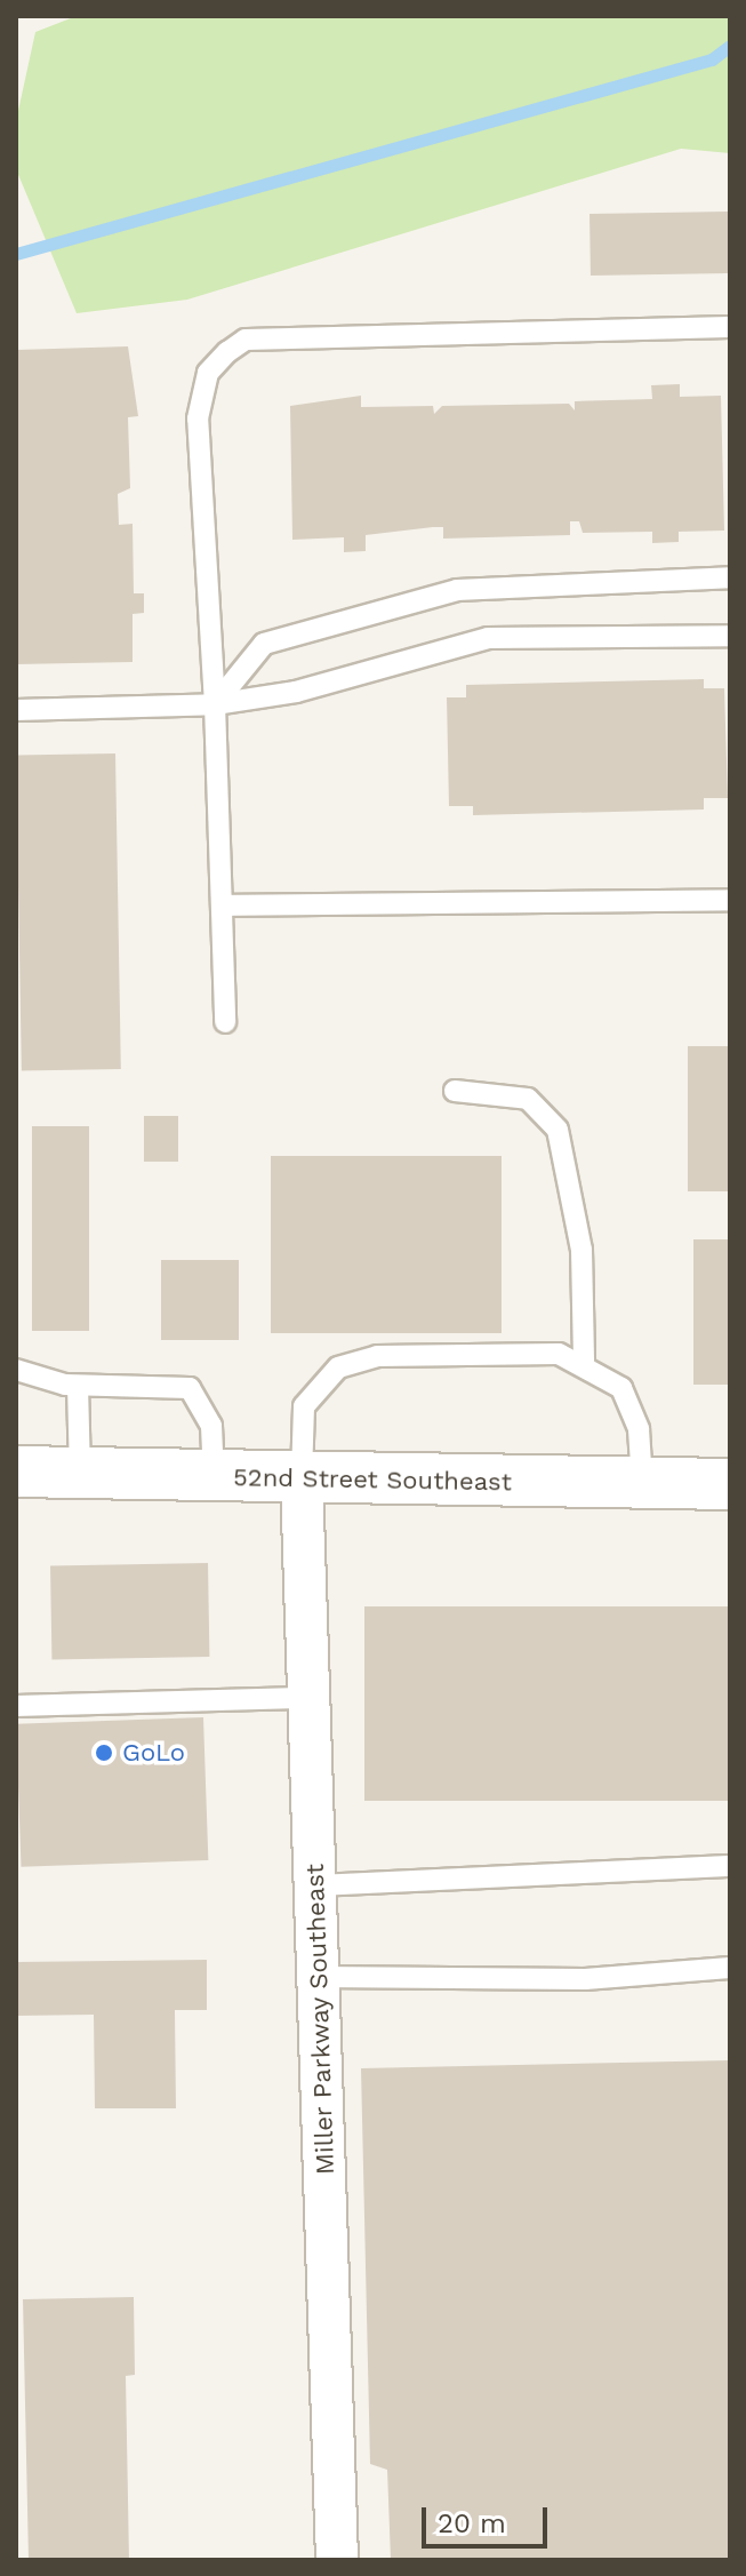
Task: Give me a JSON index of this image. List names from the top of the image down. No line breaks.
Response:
{"streets":{"street":["52nd Street Southeast","Miller Parkway Southeast"]},"crossings":[["52nd Street Southeast","Miller Parkway Southeast"]],"places":["GoLo"],"scale_bar":"20 m"}
